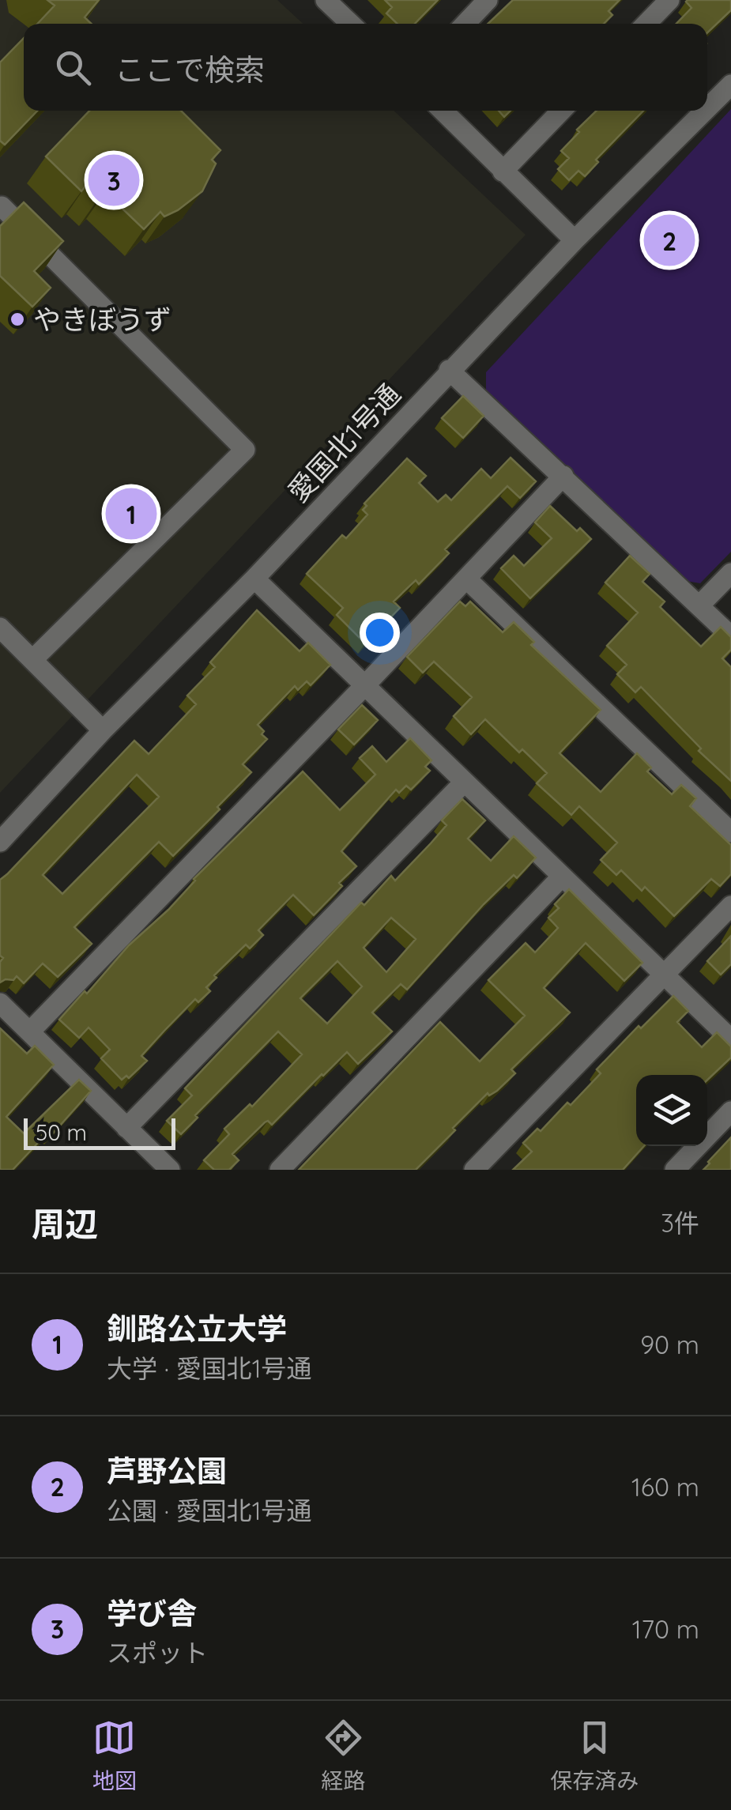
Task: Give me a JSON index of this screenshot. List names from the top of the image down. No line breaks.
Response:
{"streets":{"street":["愛国北1号通"]},"places":["やきぼうず"],"scale_bar":"50 m","page":{"search":"ここで検索","pins":["3","2","1"],"scale":"50 m","heading":["周辺","3件"],"list":[{"mark":"1","name":"釧路公立大学","note":"大学 · 愛国北1号通","value":"90 m"},{"mark":"2","name":"芦野公園","note":"公園 · 愛国北1号通","value":"160 m"},{"mark":"3","name":"学び舎","note":"スポット","value":"170 m"}],"nav":["地図","経路","保存済み"]}}
